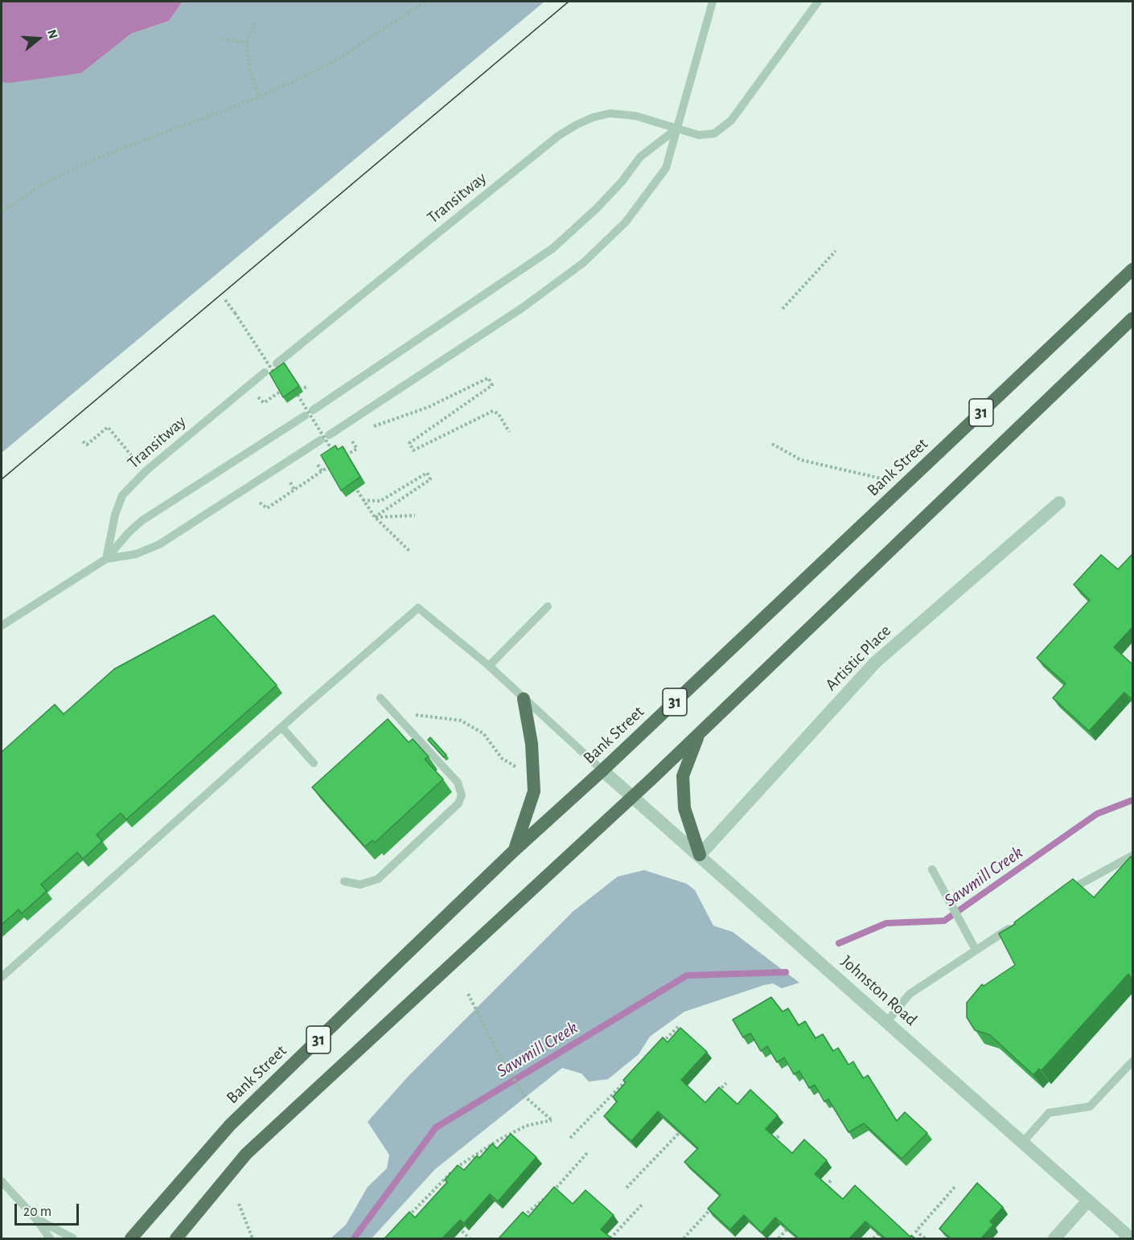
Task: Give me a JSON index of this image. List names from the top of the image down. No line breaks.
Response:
{"streets":{"main road":["31","Bank Street"],"street":["Artistic Place","Johnston Road"],"lane":["Transitway"]},"crossings":[["31","Johnston Road"],["Bank Street","Johnston Road"],["Artistic Place","Johnston Road"]],"water":["Sawmill Creek"],"scale_bar":"20 m","north":"right"}
